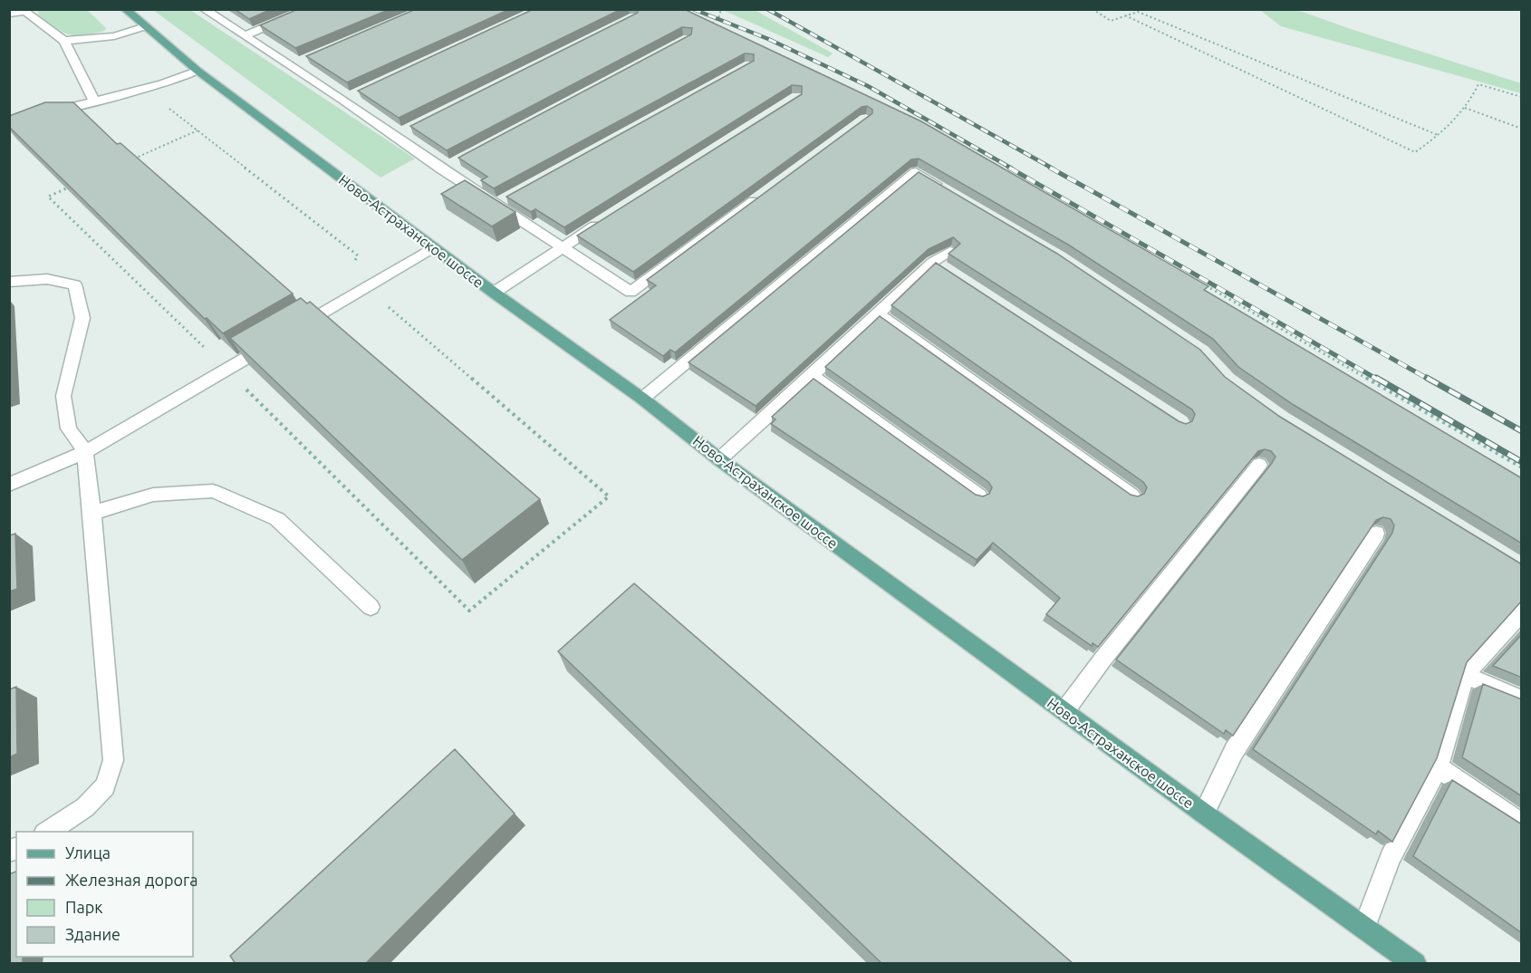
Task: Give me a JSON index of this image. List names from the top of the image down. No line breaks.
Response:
{"streets":{"main road":["Ново-Астраханское шоссе"]},"legend":["Улица","Железная дорога","Парк","Здание"]}
